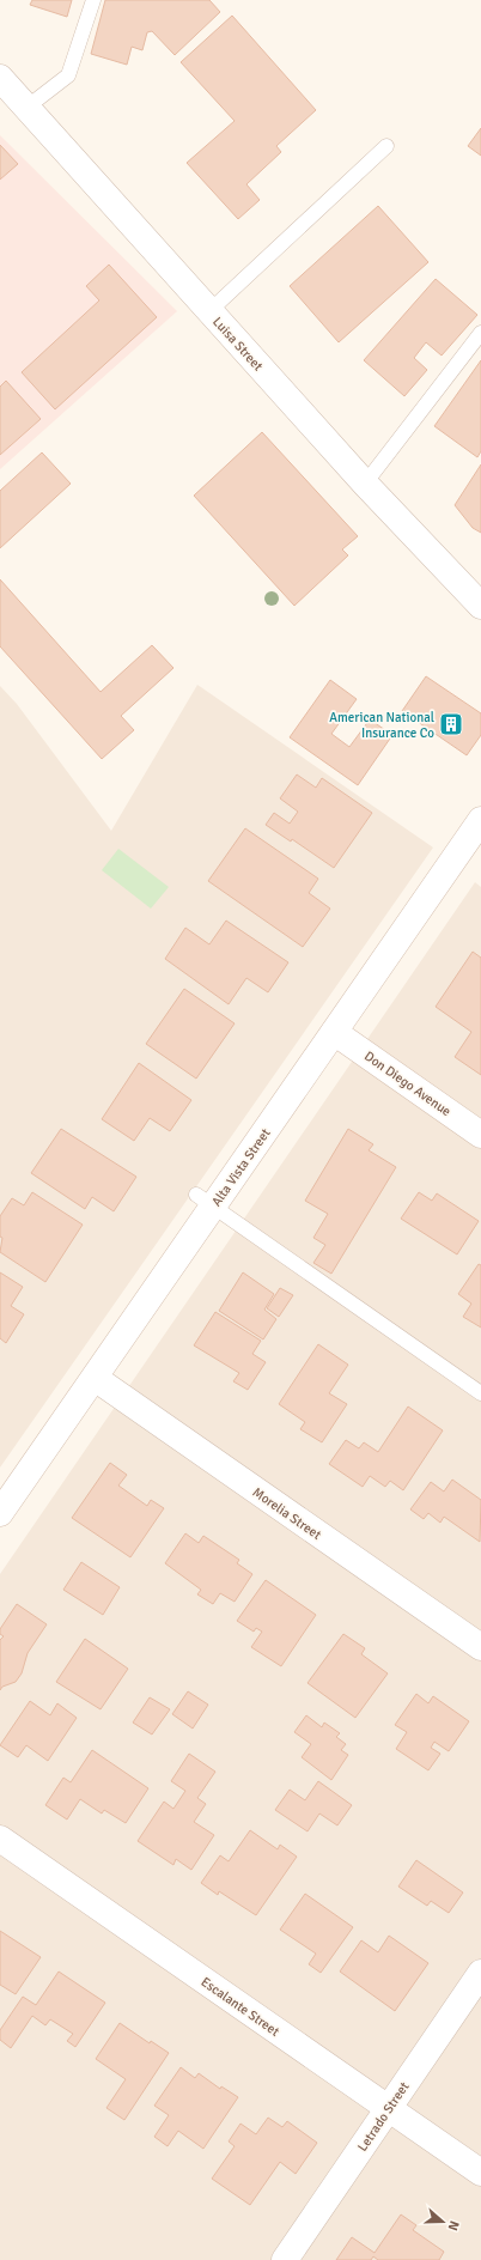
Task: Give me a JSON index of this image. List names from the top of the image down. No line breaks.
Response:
{"streets":{"street":["Luisa Street","Don Diego Avenue","Alta Vista Street","Morelia Street","Escalante Street","Letrado Street"]},"crossings":[["Don Diego Avenue","Alta Vista Street"],["Alta Vista Street","Morelia Street"],["Escalante Street","Letrado Street"]],"places":{"building":["American National Insurance Co"]},"north":"right"}
